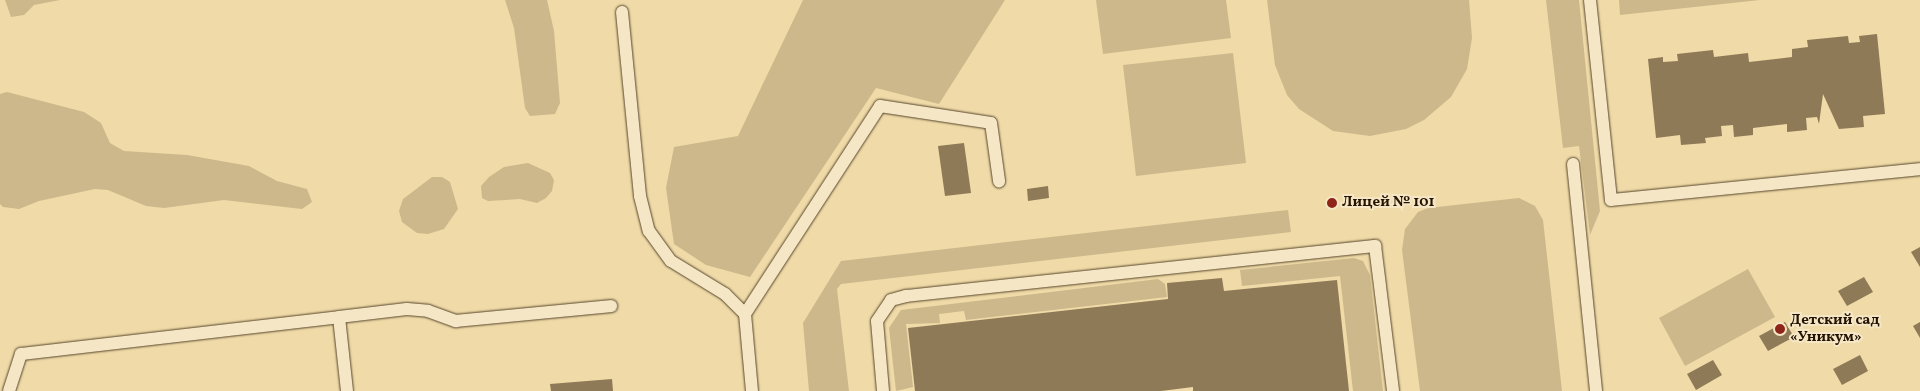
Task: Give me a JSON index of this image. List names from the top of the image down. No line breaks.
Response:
{"places":["Лицей № 101","Детский сад «Уникум»"]}
